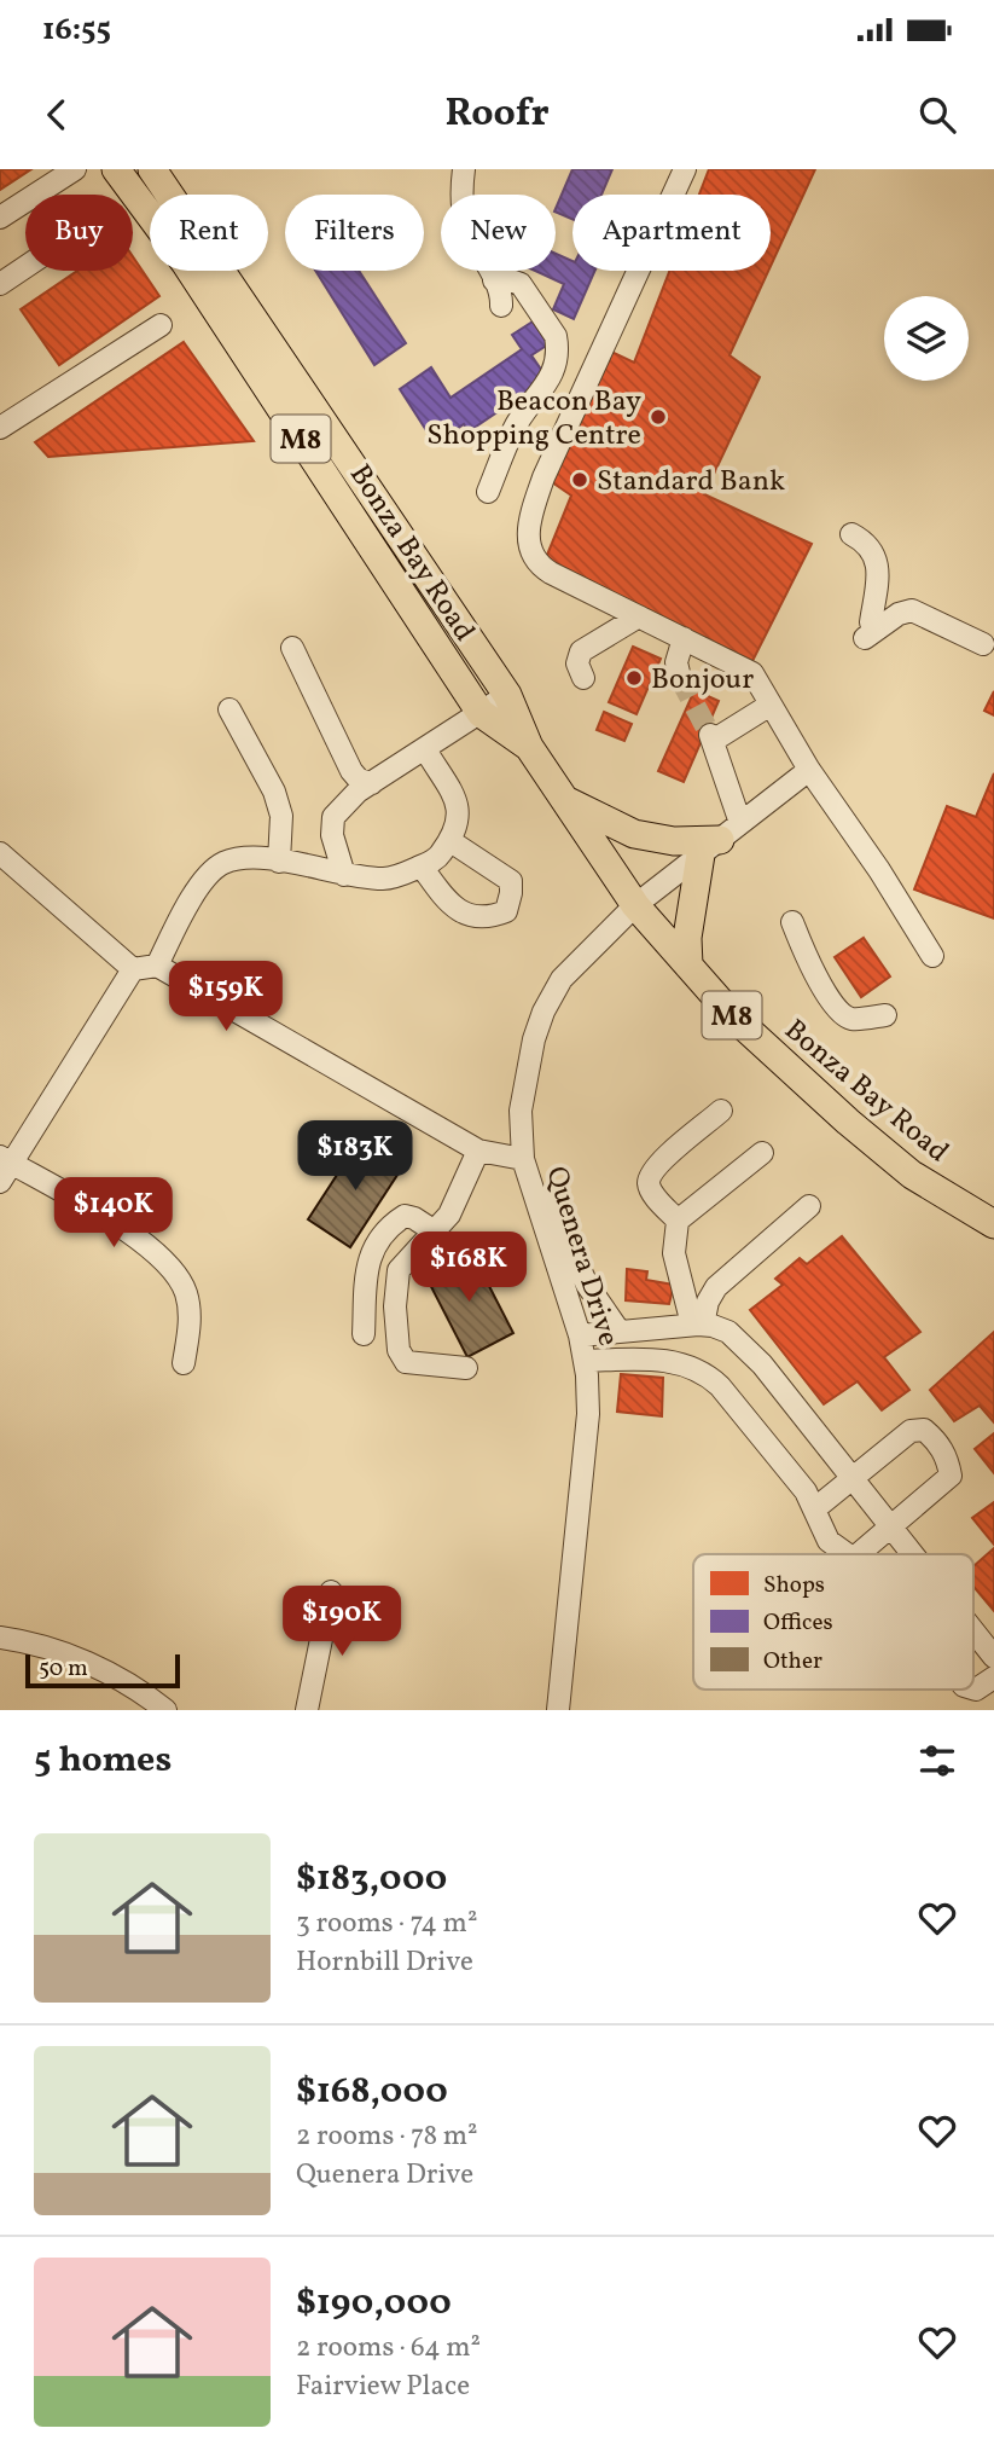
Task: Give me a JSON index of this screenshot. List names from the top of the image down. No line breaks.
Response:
{"streets":{"main road":["M8","Bonza Bay Road"],"street":["Quenera Drive"]},"crossings":[["Bonza Bay Road","Quenera Drive"]],"places":["Beacon Bay Shopping Centre","Standard Bank","Bonjour"],"legend":["Shops","Offices","Other"],"scale_bar":"50 m","page":{"status":"16:55","header":"Roofr","chip":["Buy","Rent","Filters","New","Apartment"],"price":["$159K","$183K","$140K","$168K","$190K"],"scale":"50 m","heading":"5 homes","list":[{"name":"$183,000","note":"3 rooms · 74 m² · Hornbill Drive"},{"name":"$168,000","note":"2 rooms · 78 m² · Quenera Drive"},{"name":"$190,000","note":"2 rooms · 64 m² · Fairview Place"}]}}
